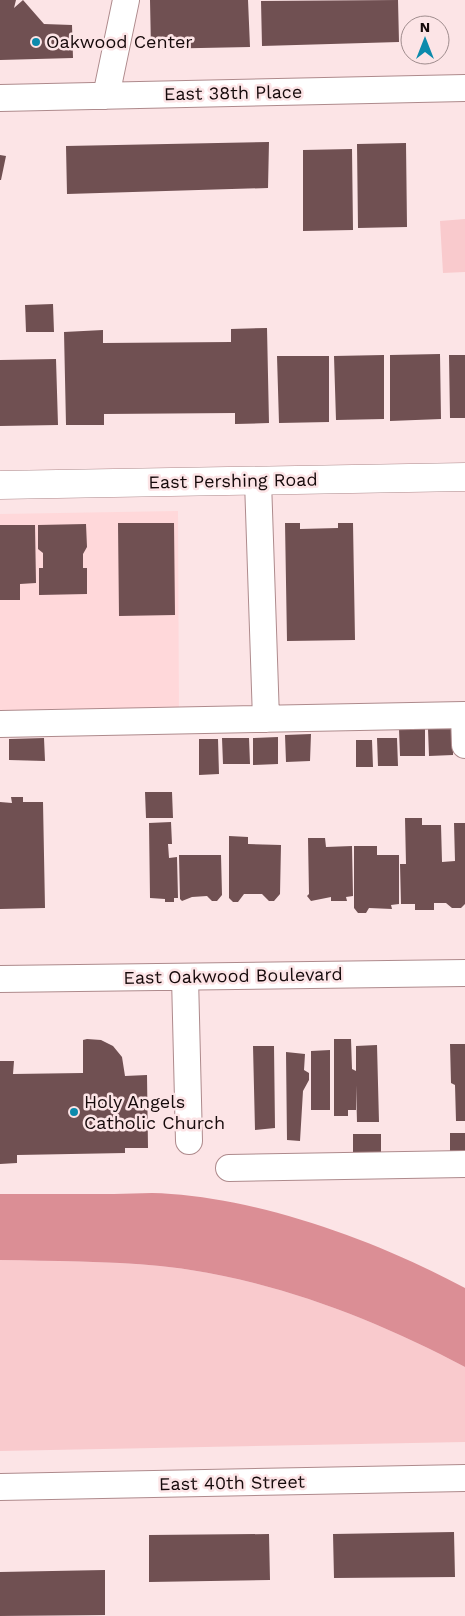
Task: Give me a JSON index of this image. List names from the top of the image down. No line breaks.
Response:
{"streets":{"main road":["East Pershing Road"],"street":["East 38th Place","East Oakwood Boulevard","East 40th Street"]},"places":["Oakwood Center","Holy Angels Catholic Church"],"north":"top"}
